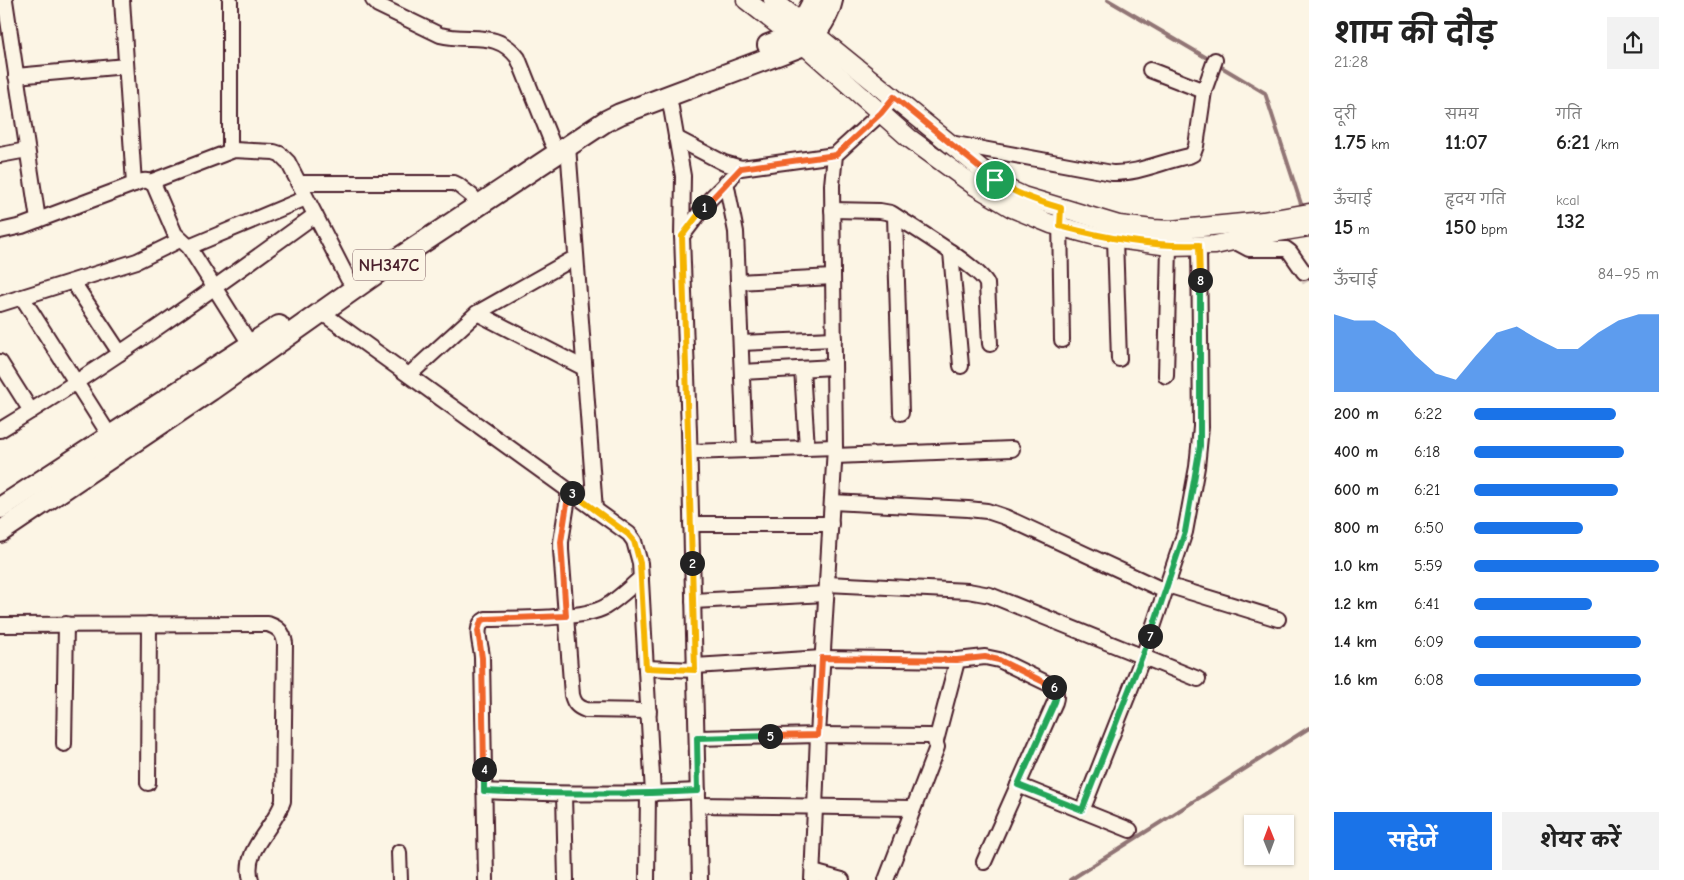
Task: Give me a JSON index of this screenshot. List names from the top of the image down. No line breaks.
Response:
{"streets":{"highway":["NH347C"]},"north":"top","page":{"heading":["शाम की दौड़","21:28"],"stats":[["दूरी","1.75 km"],["समय","11:07"],["गति","6:21 /km"],["ऊँचाई","15 m"],["हृदय गति","150 bpm"],["kcal","132"]],"pins":["1","8","3","2","7","6","5","4"],"chart":["ऊँचाई","84–95 m"],"list":[{"name":"200 m","note":"6:22"},{"name":"400 m","note":"6:18"},{"name":"600 m","note":"6:21"},{"name":"800 m","note":"6:50"},{"name":"1.0 km","note":"5:59"},{"name":"1.2 km","note":"6:41"},{"name":"1.4 km","note":"6:09"},{"name":"1.6 km","note":"6:08"}],"buttons":["सहेजें","शेयर करें"]}}
